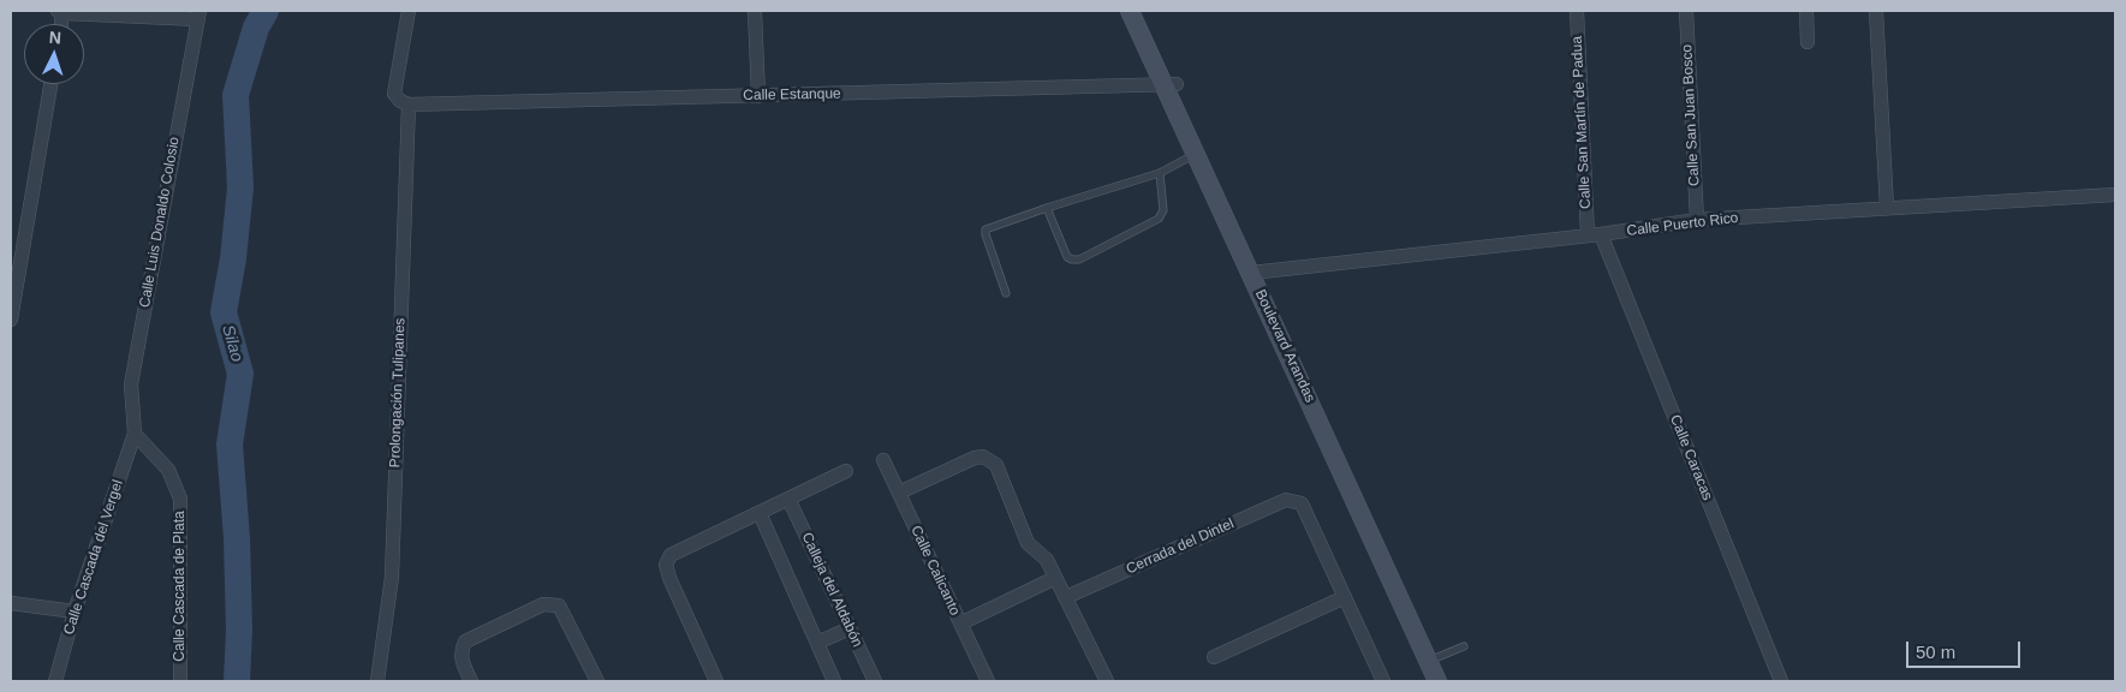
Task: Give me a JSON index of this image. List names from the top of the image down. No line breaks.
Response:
{"streets":{"main road":["Boulevard Arandas"],"street":["Calle Estanque","Calle San Juan Bosco","Calle San Martín de Padua","Calle Luis Donaldo Colosio","Calle Puerto Rico","Prolongación Tulipanes","Calle Caracas","Cerrada del Dintel","Calle Cascada del Vergel","Calle Calicanto","Calle Cascada de Plata","Calleja del Aldabón"]},"crossings":[["Calle Estanque","Boulevard Arandas"],["Calle Estanque","Prolongación Tulipanes"],["Calle San Juan Bosco","Calle Puerto Rico"],["Calle San Martín de Padua","Calle Puerto Rico"],["Calle San Martín de Padua","Calle Caracas"],["Calle Luis Donaldo Colosio","Calle Cascada del Vergel"],["Calle Luis Donaldo Colosio","Calle Cascada de Plata"],["Calle Puerto Rico","Boulevard Arandas"],["Calle Puerto Rico","Calle Caracas"],["Calle Cascada del Vergel","Calle Cascada de Plata"]],"water":["Silao"],"scale_bar":"50 m","north":"top"}
